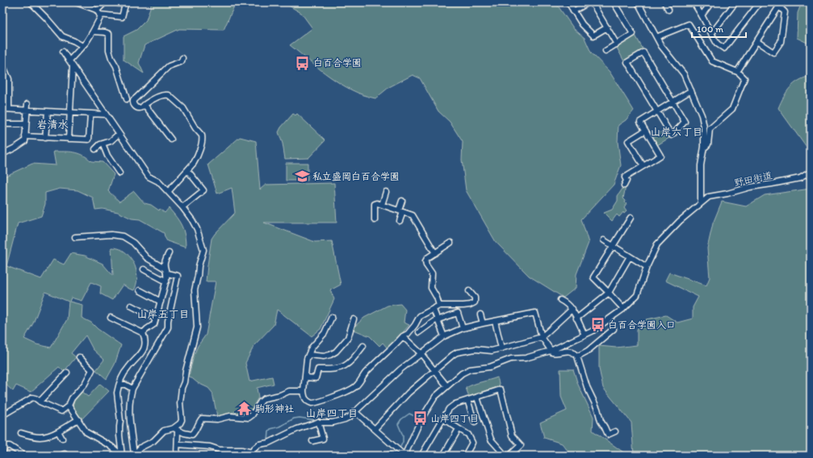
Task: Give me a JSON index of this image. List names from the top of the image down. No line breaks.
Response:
{"streets":{"street":["野田街道"]},"districts":["岩清水","山岸六丁目","山岸五丁目","山岸四丁目"],"places":{"bus stop":["白百合学園","白百合学園入口","山岸四丁目"],"school or university":["私立盛岡白百合学園"],"temple":["駒形神社"]},"scale_bar":"100 m"}
